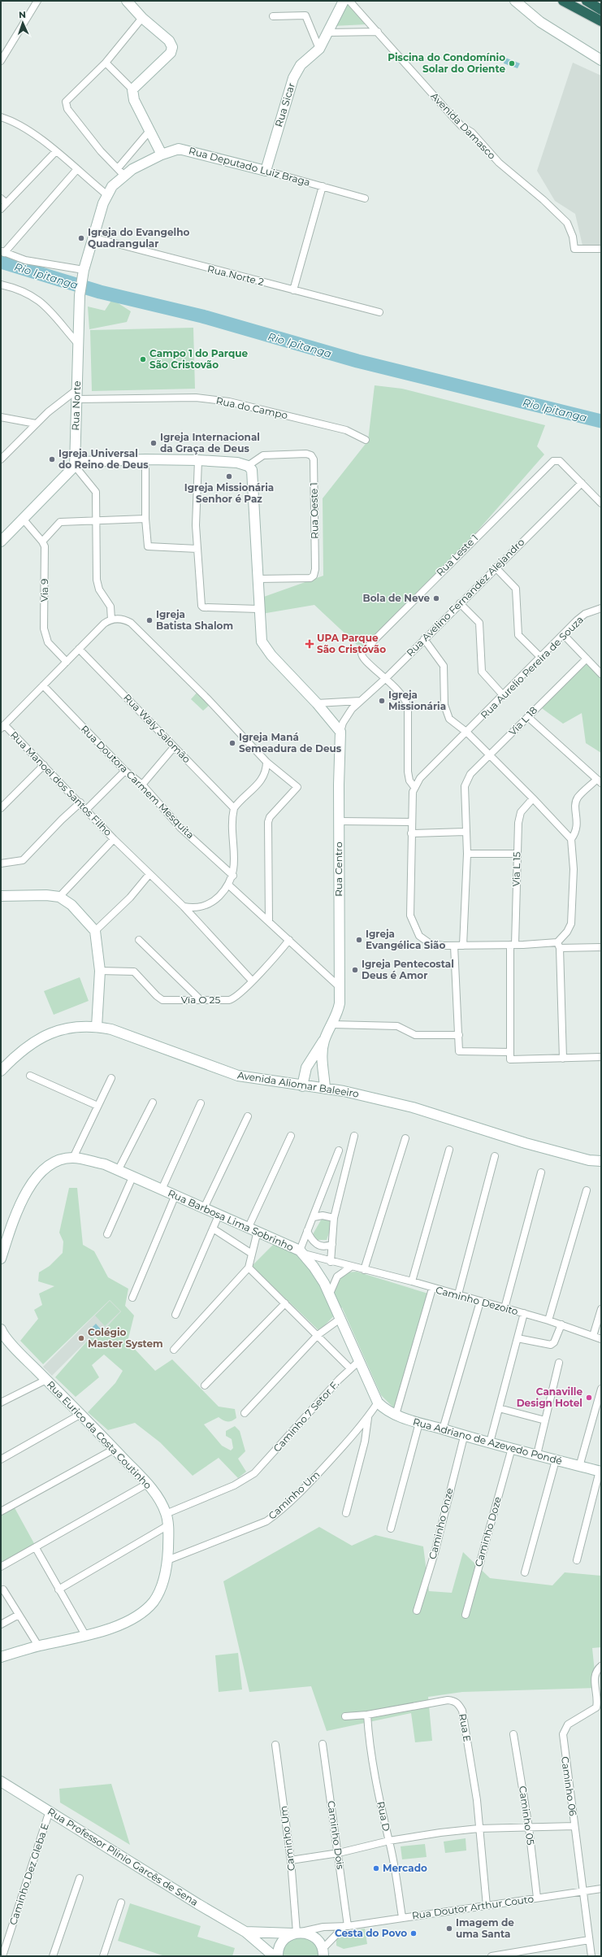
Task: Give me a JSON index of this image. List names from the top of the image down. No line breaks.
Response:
{"streets":{"street":["Rua Sicar","Avenida Damasco","Rua Deputado Luiz Braga","Rua Norte 2","Rua Norte","Rua do Campo","Rua Oeste 1","Rua Leste 1","Via 9","Rua Avelino Fernandez Alejandro","Rua Aurelio Pereira de Souza","Via L 18","Rua Waly Salomão","Rua Doutora Carmem Mesquita","Rua Manoel dos Santos Filho","Rua Centro","Via L 15","Via O 25","Avenida Aliomar Baleeiro","Rua Barbosa Lima Sobrinho","Caminho Dezoito","Caminho 7 Setor F.","Rua Eurico da Costa Coutinho","Rua Adriano de Azevedo Pondé","Caminho Um","Caminho Onze","Caminho Doze","Rua E","Caminho 06","Caminho 05","Rua D","Caminho Dois","Rua Professor Plínio Garcês de Sena","Caminho Dez Gleba E","Rua Doutor Arthur Couto"]},"crossings":[["Rua Sicar","Rua Deputado Luiz Braga"],["Rua Deputado Luiz Braga","Rua Norte 2"],["Rua Deputado Luiz Braga","Rua Norte"],["Rua Norte","Rua do Campo"],["Rua Leste 1","Rua Avelino Fernandez Alejandro"],["Via 9","Rua Manoel dos Santos Filho"],["Rua Avelino Fernandez Alejandro","Rua Centro"],["Rua Waly Salomão","Rua Manoel dos Santos Filho"],["Rua Doutora Carmem Mesquita","Rua Manoel dos Santos Filho"],["Rua Manoel dos Santos Filho","Via O 25"],["Rua Centro","Avenida Aliomar Baleeiro"],["Rua Barbosa Lima Sobrinho","Caminho Dezoito"],["Rua Barbosa Lima Sobrinho","Caminho 7 Setor F."],["Rua Barbosa Lima Sobrinho","Rua Adriano de Azevedo Pondé"],["Rua Barbosa Lima Sobrinho","Caminho Um"],["Caminho 7 Setor F.","Rua Eurico da Costa Coutinho"],["Rua Eurico da Costa Coutinho","Caminho Um"],["Rua Adriano de Azevedo Pondé","Caminho Um"],["Rua Adriano de Azevedo Pondé","Caminho Onze"],["Rua Adriano de Azevedo Pondé","Caminho Doze"],["Caminho Um","Rua Professor Plínio Garcês de Sena"],["Caminho Um","Rua Doutor Arthur Couto"],["Rua E","Rua D"],["Rua E","Rua Doutor Arthur Couto"],["Caminho 06","Rua Doutor Arthur Couto"],["Caminho 05","Rua Doutor Arthur Couto"],["Rua D","Rua Doutor Arthur Couto"],["Caminho Dois","Rua Doutor Arthur Couto"],["Rua Professor Plínio Garcês de Sena","Caminho Dez Gleba E"],["Rua Professor Plínio Garcês de Sena","Rua Doutor Arthur Couto"]],"water":["Rio Ipitanga"],"places":{"other":["Piscina do Condomínio Solar do Oriente","Igreja do Evangelho Quadrangular","Campo 1 do Parque São Cristovão","Igreja Internacional da Graça de Deus","Igreja Universal do Reino de Deus","Igreja Missionária Senhor é Paz","Bola de Neve","Igreja Batista Shalom","Igreja Missionária","Igreja Maná Semeadura de Deus","Igreja Evangélica Sião","Igreja Pentecostal Deus é Amor","Colégio Master System","Canaville Design Hotel","Mercado","Imagem de uma Santa","Cesta do Povo"],"health":["UPA Parque São Cristóvão"]},"north":"top"}
